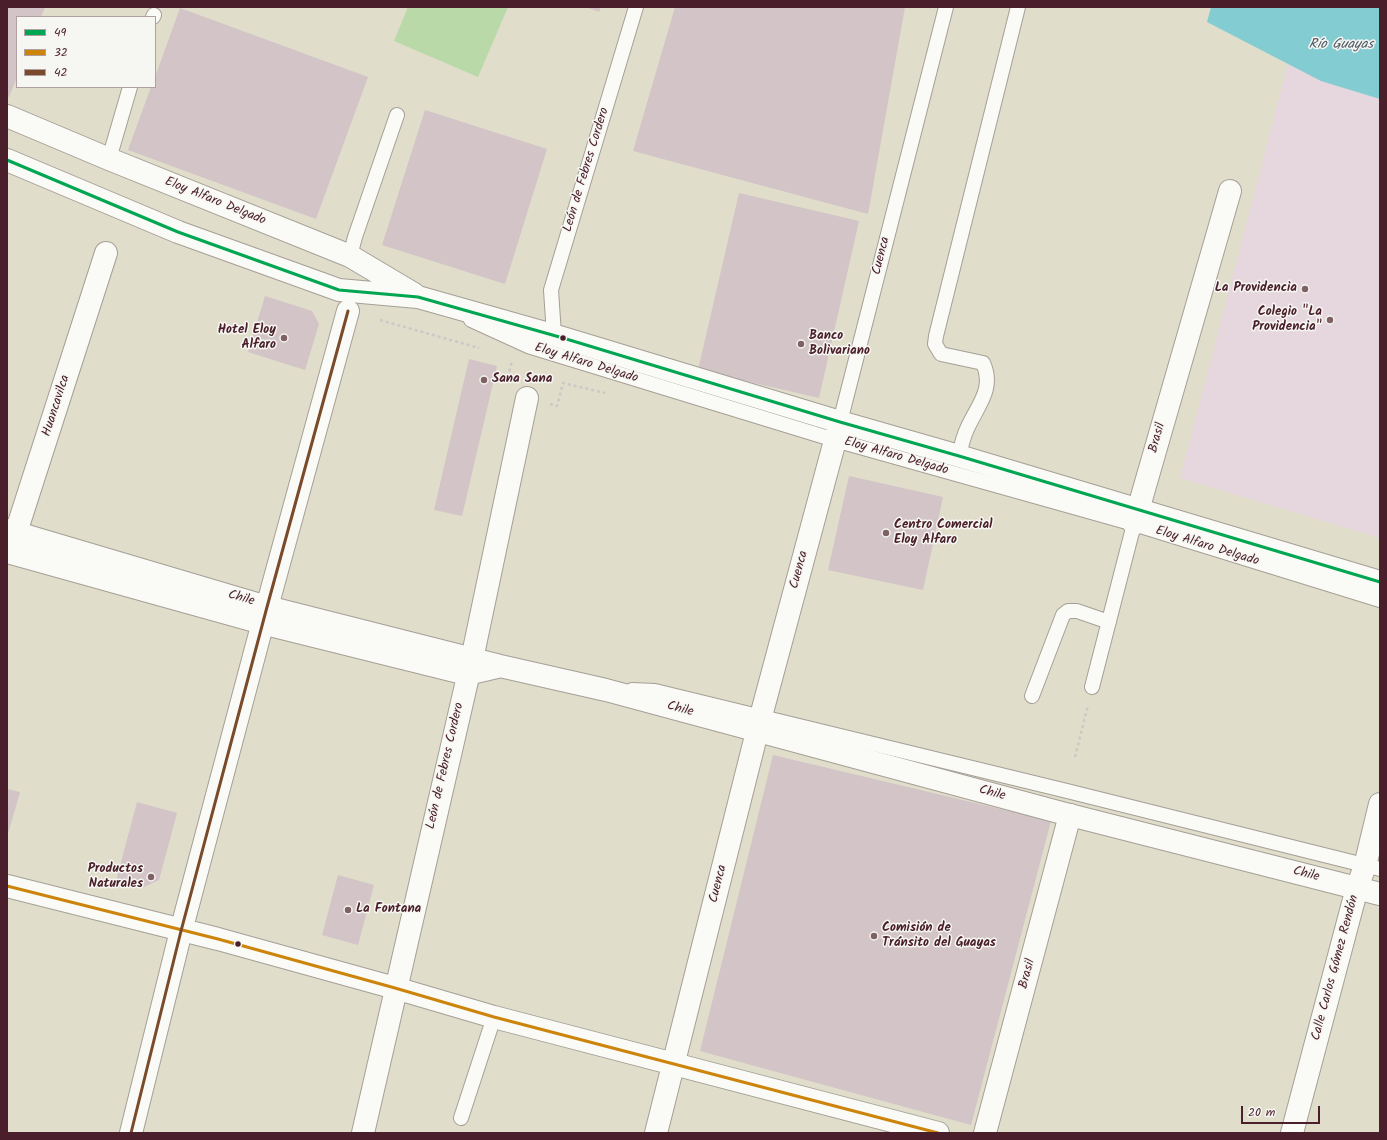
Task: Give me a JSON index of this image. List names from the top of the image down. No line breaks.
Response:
{"streets":{"main road":["León de Febres Cordero","Eloy Alfaro Delgado","Cuenca","Huancavilca","Brasil","Chile","Calle Carlos Gómez Rendón"]},"crossings":[["León de Febres Cordero","Eloy Alfaro Delgado"],["León de Febres Cordero","Chile"],["Eloy Alfaro Delgado","Cuenca"],["Eloy Alfaro Delgado","Brasil"],["Cuenca","Chile"],["Huancavilca","Chile"],["Brasil","Chile"],["Chile","Calle Carlos Gómez Rendón"]],"water":["Río Guayas"],"places":["La Providencia","Colegio \"La Providencia\"","Hotel Eloy Alfaro","Banco Bolivariano","Sana Sana","Centro Comercial Eloy Alfaro","Productos Naturales","La Fontana","Comisión de Tránsito del Guayas"],"lines":["transit line 49","transit line 42","transit line 32"],"legend":["49","32","42"],"scale_bar":"20 m"}
